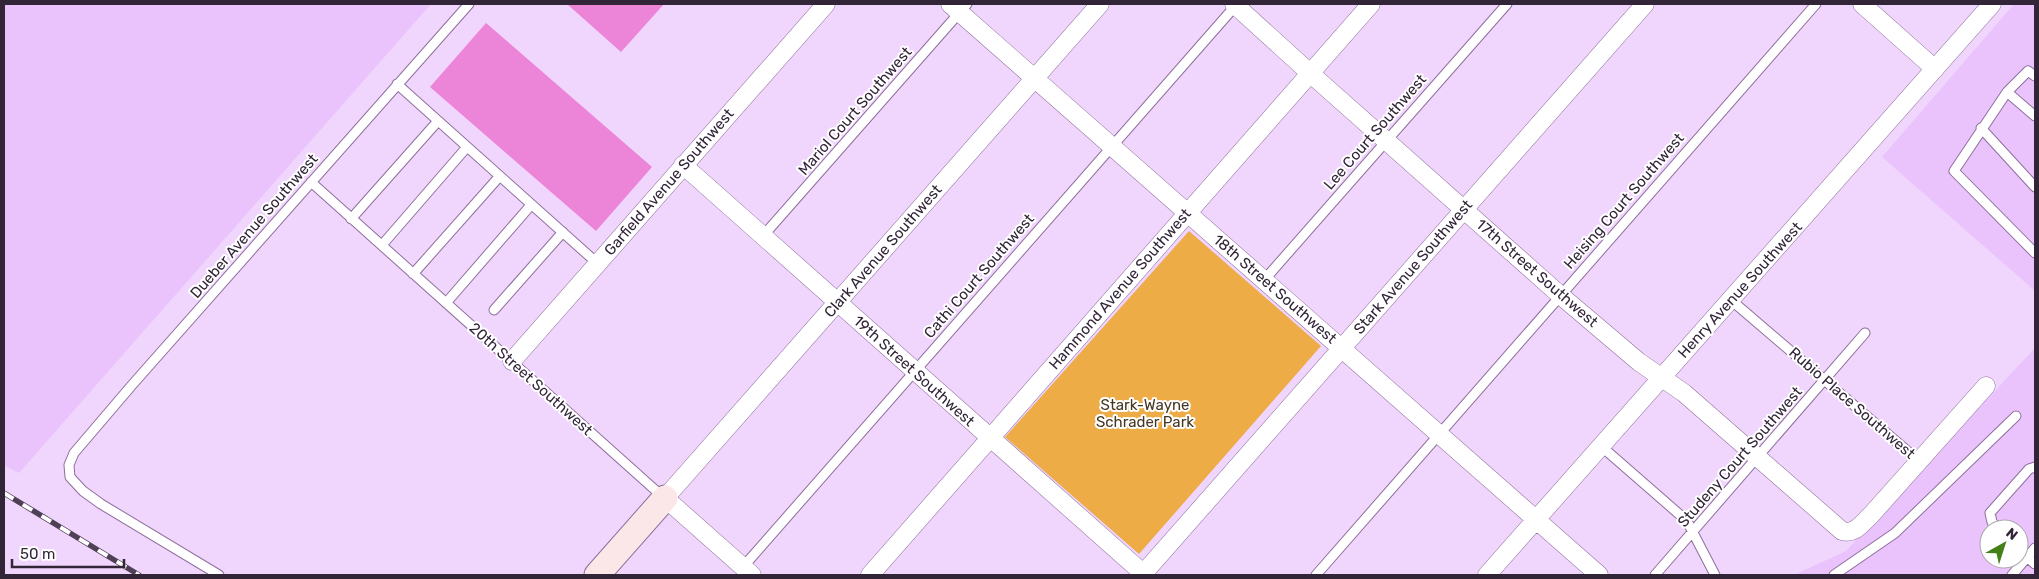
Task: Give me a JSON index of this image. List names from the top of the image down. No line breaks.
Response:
{"streets":{"street":["Garfield Avenue Southwest","Clark Avenue Southwest","Stark Avenue Southwest","17th Street Southwest","Hammond Avenue Southwest","18th Street Southwest","Henry Avenue Southwest","19th Street Southwest","20th Street Southwest","Rubio Place Southwest"],"lane":["Mariol Court Southwest","Lee Court Southwest","Heising Court Southwest","Dueber Avenue Southwest","Cathi Court Southwest","Studeny Court Southwest"]},"crossings":[["Mariol Court Southwest","18th Street Southwest"],["Mariol Court Southwest","19th Street Southwest"],["Lee Court Southwest","17th Street Southwest"],["Lee Court Southwest","18th Street Southwest"],["Garfield Avenue Southwest","19th Street Southwest"],["Garfield Avenue Southwest","20th Street Southwest"],["Heising Court Southwest","17th Street Southwest"],["Heising Court Southwest","18th Street Southwest"],["Dueber Avenue Southwest","20th Street Southwest"],["Clark Avenue Southwest","18th Street Southwest"],["Clark Avenue Southwest","19th Street Southwest"],["Clark Avenue Southwest","20th Street Southwest"],["Stark Avenue Southwest","17th Street Southwest"],["Stark Avenue Southwest","18th Street Southwest"],["Stark Avenue Southwest","19th Street Southwest"],["17th Street Southwest","Cathi Court Southwest"],["17th Street Southwest","Hammond Avenue Southwest"],["17th Street Southwest","Henry Avenue Southwest"],["17th Street Southwest","Rubio Place Southwest"],["17th Street Southwest","Studeny Court Southwest"],["Cathi Court Southwest","18th Street Southwest"],["Cathi Court Southwest","19th Street Southwest"],["Cathi Court Southwest","20th Street Southwest"],["Hammond Avenue Southwest","18th Street Southwest"],["Hammond Avenue Southwest","19th Street Southwest"],["18th Street Southwest","Henry Avenue Southwest"],["Henry Avenue Southwest","Rubio Place Southwest"],["Rubio Place Southwest","Studeny Court Southwest"]],"parks":["Stark-Wayne Schrader Park"],"scale_bar":"50 m","north":"top right"}
